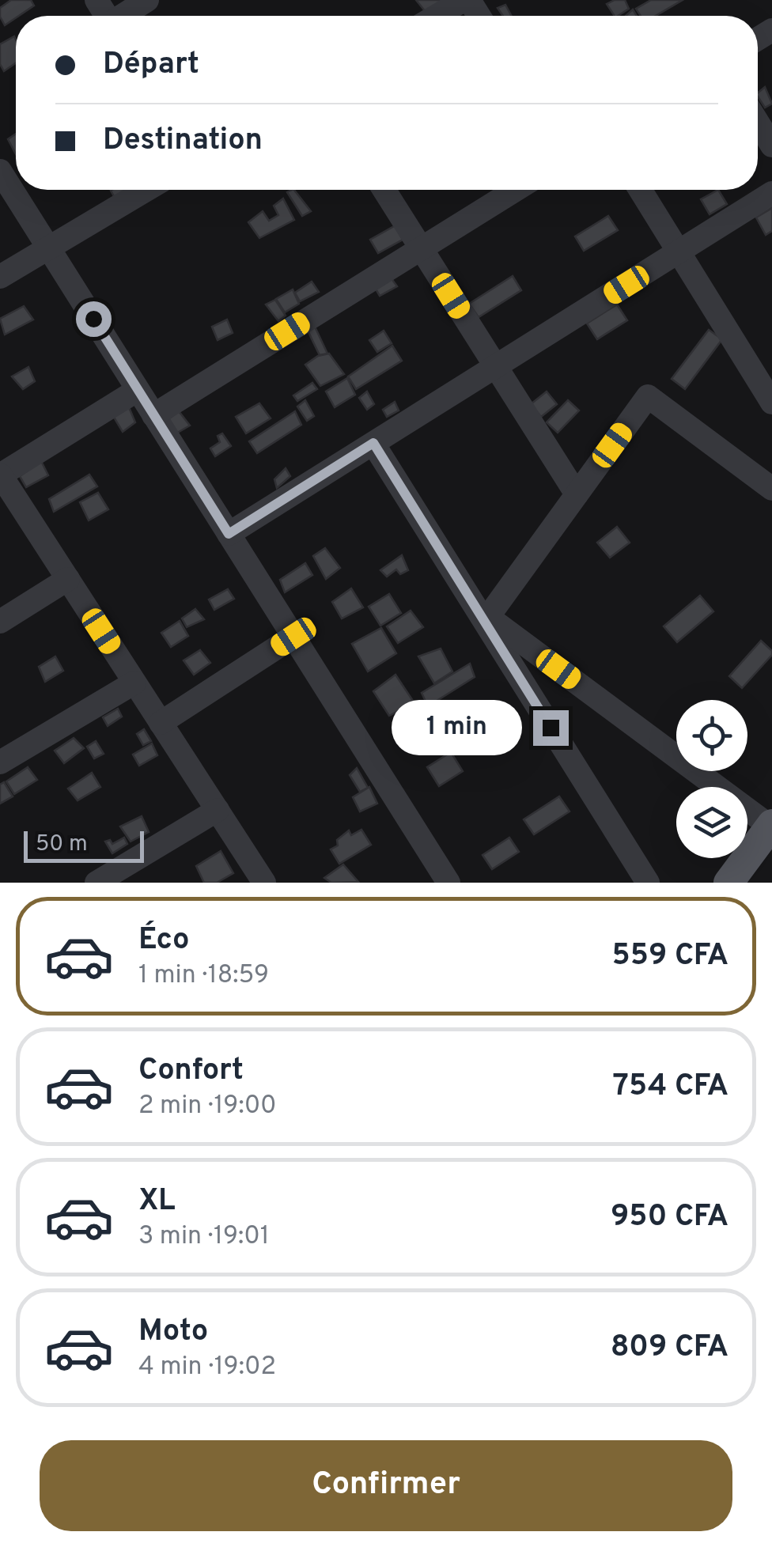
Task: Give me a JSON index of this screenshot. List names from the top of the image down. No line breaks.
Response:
{"scale_bar":"50 m","page":{"banner":["Départ","Destination"],"bubble":"1 min","scale":"50 m","list":[{"name":"Éco","note":"1 min · 18:59","value":"559 CFA"},{"name":"Confort","note":"2 min · 19:00","value":"754 CFA"},{"name":"XL","note":"3 min · 19:01","value":"950 CFA"},{"name":"Moto","note":"4 min · 19:02","value":"809 CFA"}],"buttons":"Confirmer"}}
